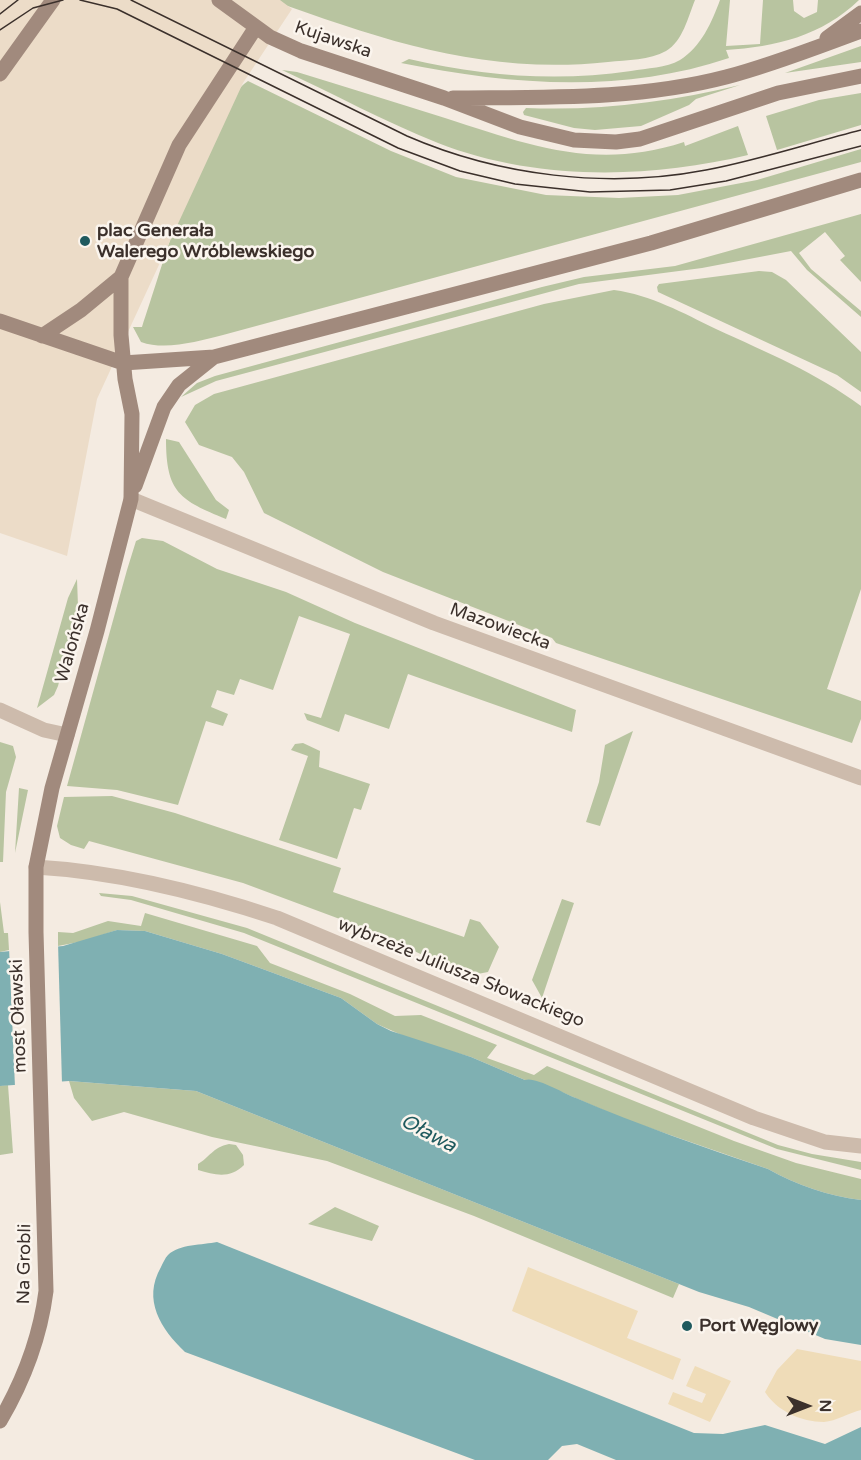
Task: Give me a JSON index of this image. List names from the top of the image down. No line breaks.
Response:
{"streets":{"main road":["Kujawska","Walońska","most Oławski","Na Grobli"],"street":["Mazowiecka","wybrzeże Juliusza Słowackiego"]},"crossings":[["Mazowiecka","Walońska"],["Walońska","wybrzeże Juliusza Słowackiego"],["Walońska","most Oławski"],["most Oławski","Na Grobli"]],"water":["Oława"],"places":["plac Generała Walerego Wróblewskiego","Port Węglowy"],"north":"right"}
